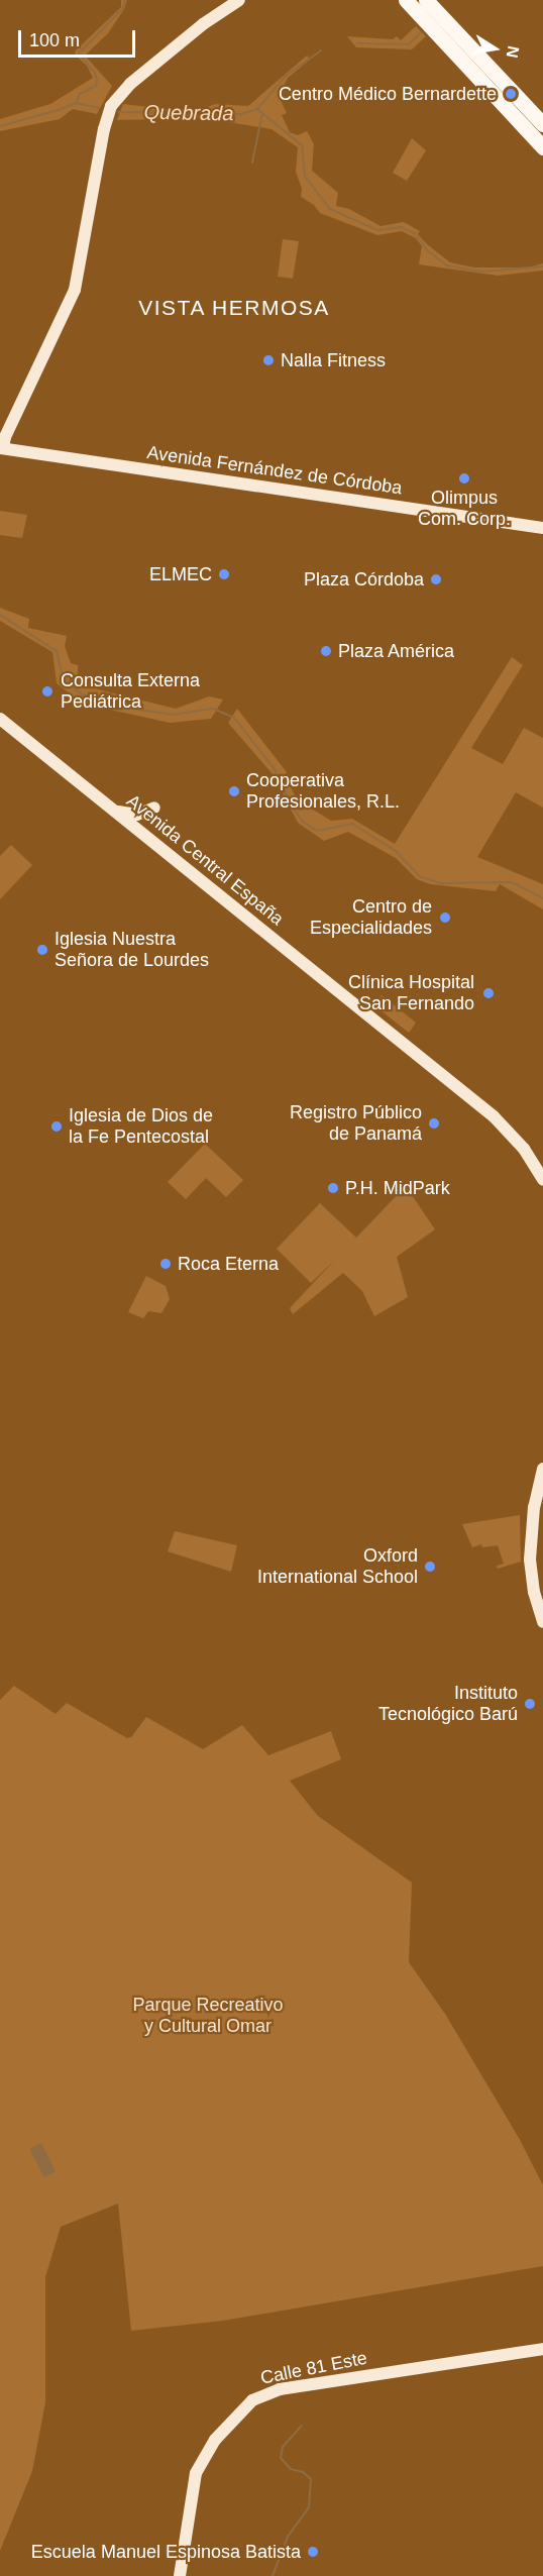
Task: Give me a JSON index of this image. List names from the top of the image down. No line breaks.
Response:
{"streets":{"main road":["Avenida Fernández de Córdoba","Avenida Central España","Calle 81 Este"]},"districts":["VISTA HERMOSA"],"water":["Quebrada"],"parks":["Parque Recreativo y Cultural Omar"],"places":["Centro Médico Bernardette","Nalla Fitness","Olimpus Com. Corp.","ELMEC","Plaza Córdoba","Plaza América","Consulta Externa Pediátrica","Cooperativa Profesionales, R.L.","Centro de Especialidades","Iglesia Nuestra Señora de Lourdes","Clínica Hospital San Fernando","Registro Público de Panamá","Iglesia de Dios de la Fe Pentecostal","P.H. MidPark","Roca Eterna","Oxford International School","Instituto Tecnológico Barú","Escuela Manuel Espinosa Batista"],"scale_bar":"100 m","north":"right"}
